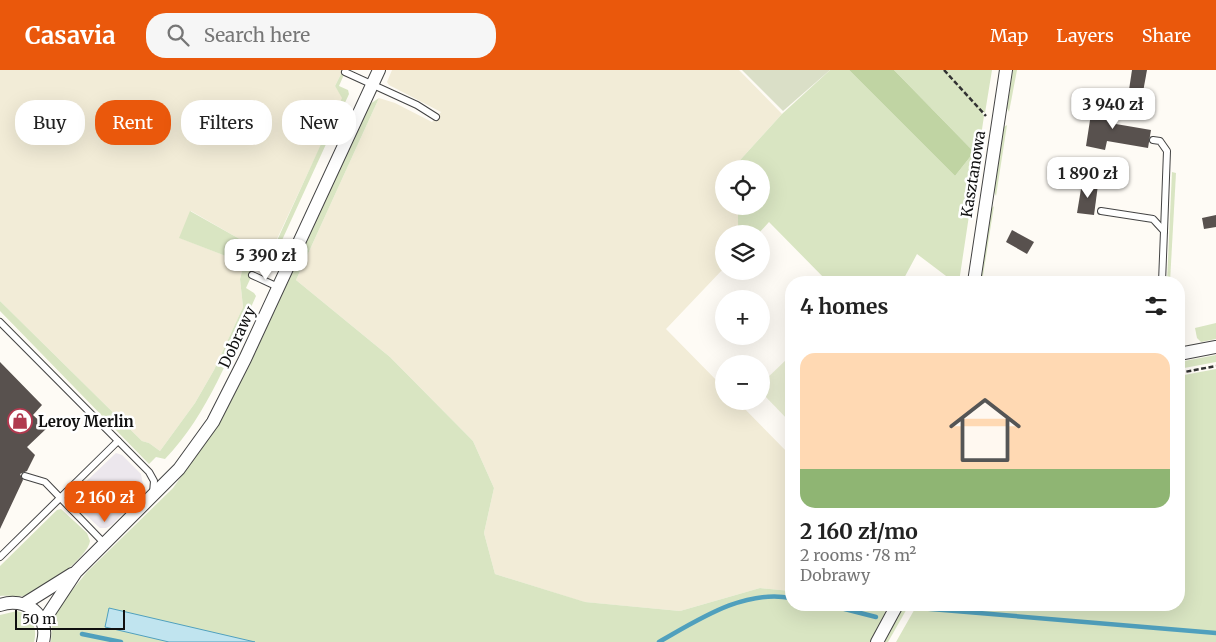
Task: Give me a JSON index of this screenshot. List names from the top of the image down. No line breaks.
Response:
{"streets":{"street":["Kasztanowa","Dobrawy"]},"places":{"shop":["Leroy Merlin"]},"scale_bar":"50 m","page":{"header":"Casavia","search":"Search here","nav":["Map","Layers","Share"],"price":["3 940 zł","1 890 zł","5 390 zł","2 160 zł"],"chip":["Buy","Rent","Filters","New"],"map_buttons":["+","−"],"heading":"4 homes","list":[{"name":"2 160 zł/mo","note":"2 rooms · 78 m² · Dobrawy"}],"scale":"50 m"}}
